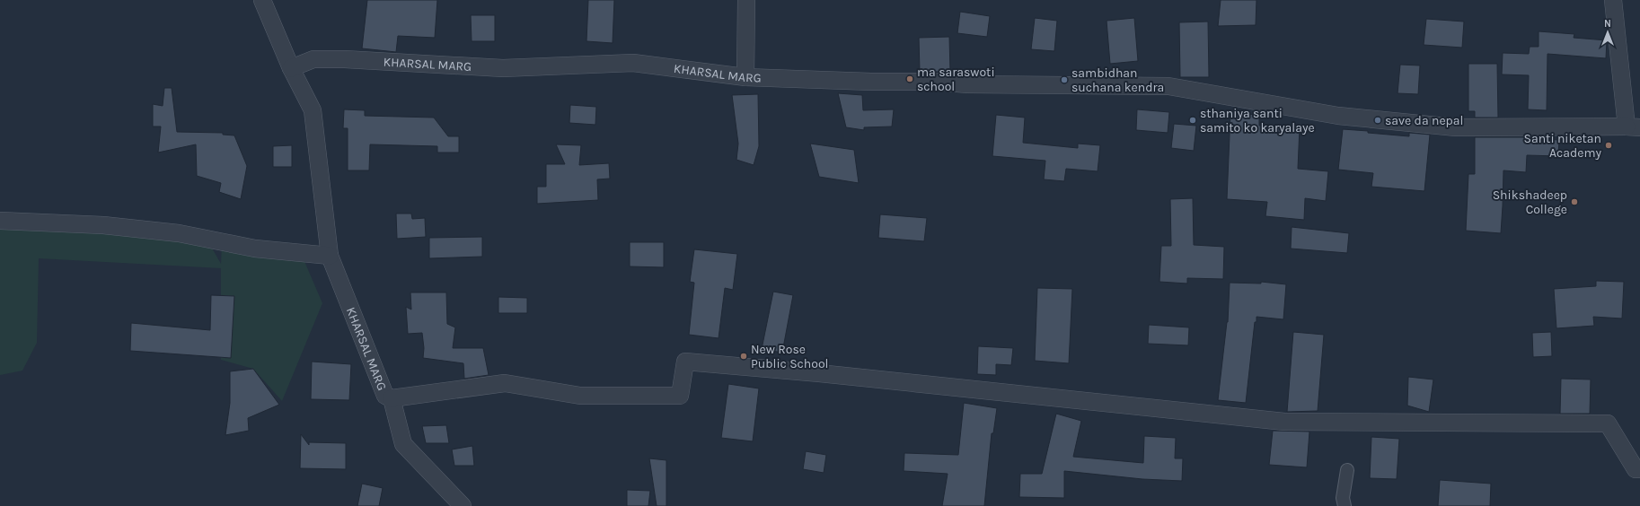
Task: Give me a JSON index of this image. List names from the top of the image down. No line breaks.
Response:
{"streets":{"street":["KHARSAL MARG"]},"places":["ma saraswoti school","sambidhan suchana kendra","sthaniya santi samito ko karyalaye","save da nepal","Santi niketan Academy","Shikshadeep College","New Rose Public School"],"north":"top"}
